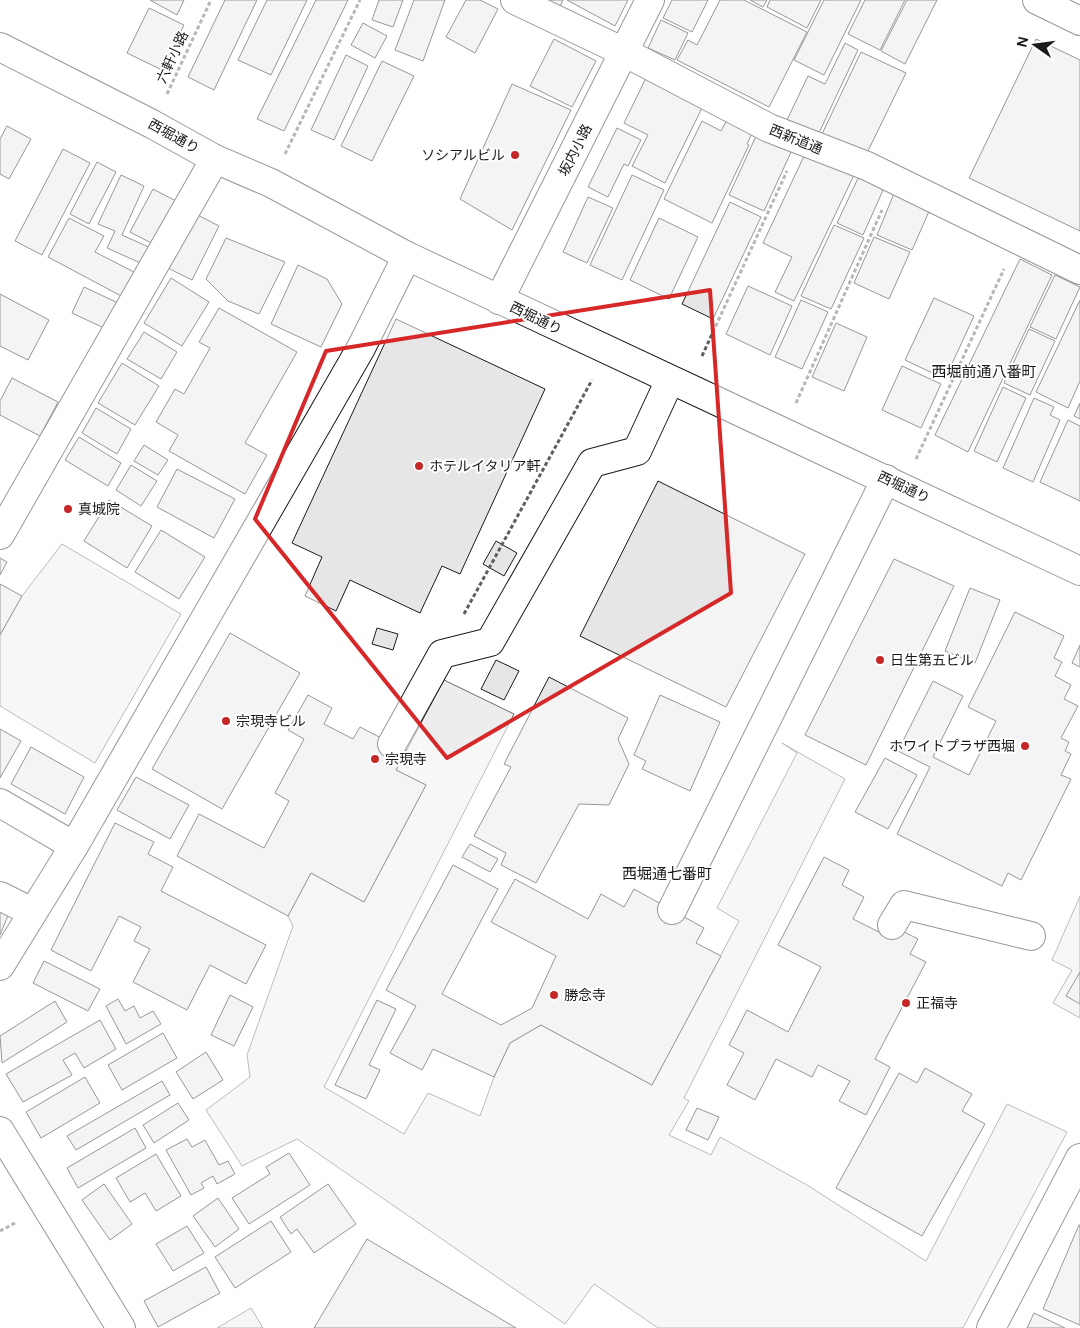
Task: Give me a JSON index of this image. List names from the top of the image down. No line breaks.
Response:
{"streets":{"street":["西堀通り","西新道通","坂内小路"],"path":["六軒小路"]},"crossings":[["六軒小路","西堀通り"],["西堀通り","坂内小路"],["西新道通","坂内小路"]],"districts":["西堀前通八番町","西堀通七番町"],"places":["ソシアルビル","ホテルイタリア軒","真城院","日生第五ビル","宗現寺ビル","ホワイトプラザ西堀","宗現寺","勝念寺","正福寺"],"north":"left"}
